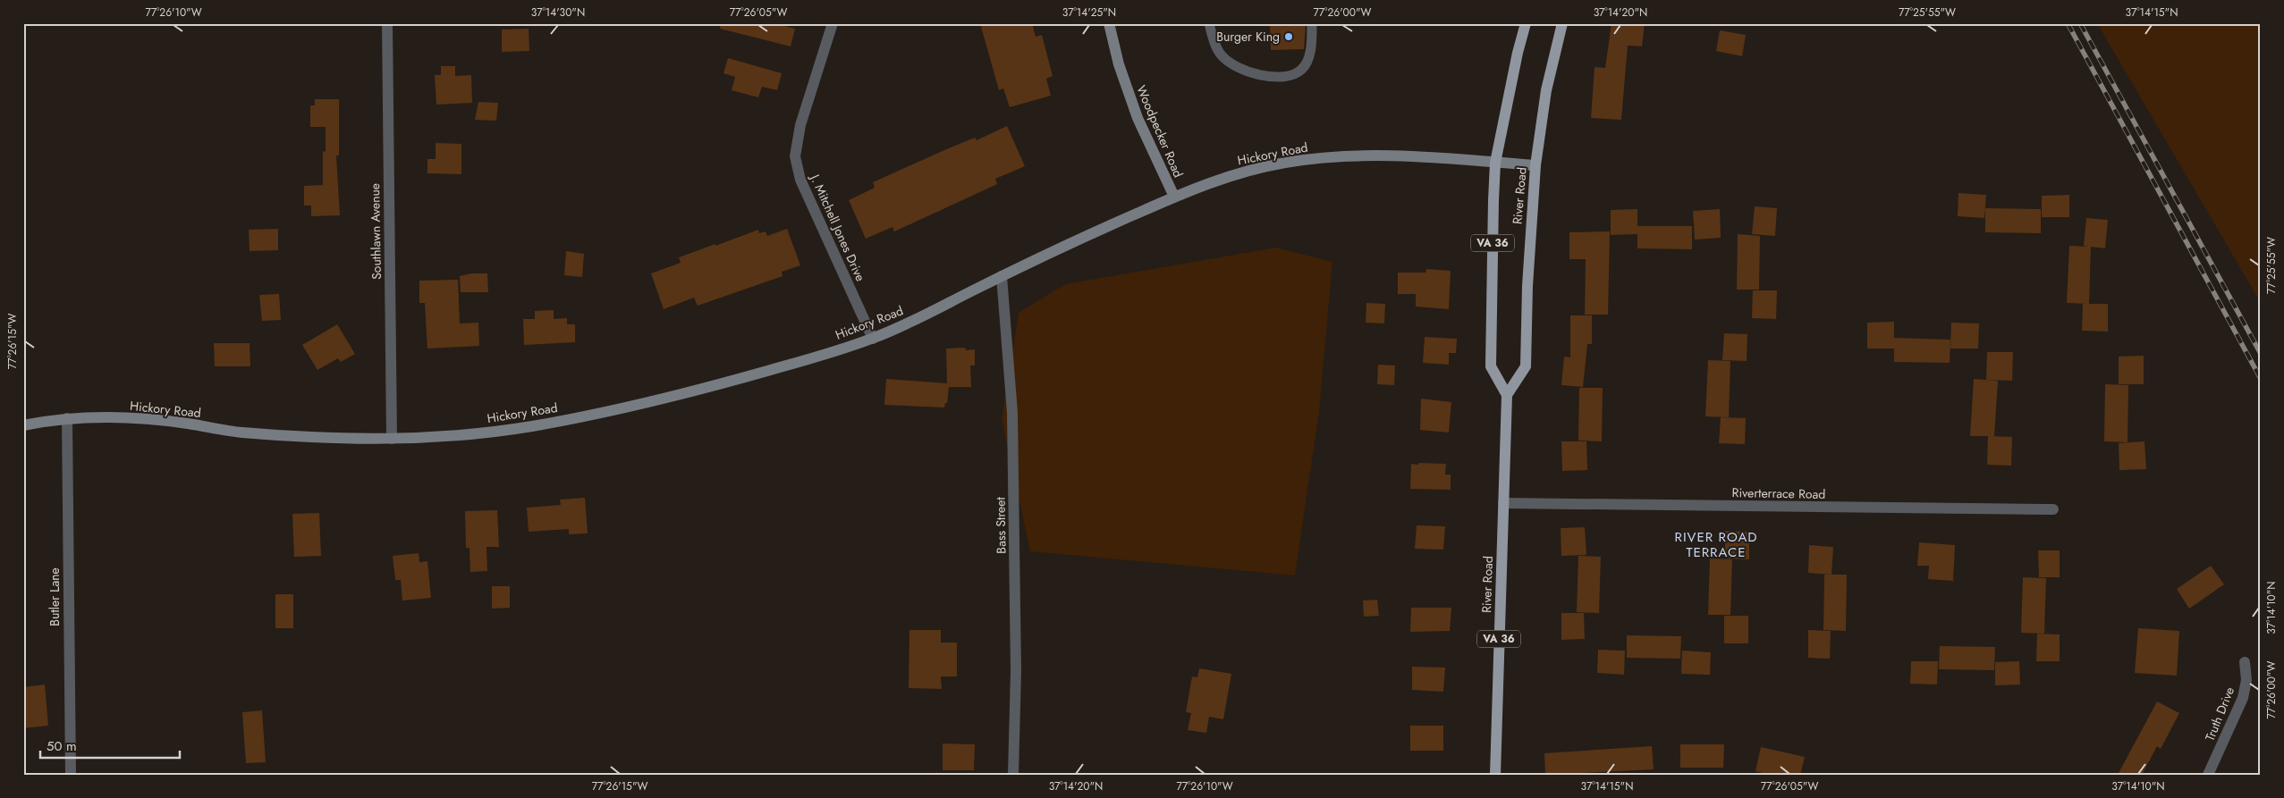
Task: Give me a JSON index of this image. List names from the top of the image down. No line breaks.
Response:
{"streets":{"main road":["Woodpecker Road","Hickory Road","River Road","VA 36"],"street":["J. Mitchell Jones Drive","Southlawn Avenue","Riverterrace Road","Bass Street","Butler Lane","Truth Drive"]},"crossings":[["Woodpecker Road","Hickory Road"],["Hickory Road","River Road"],["Hickory Road","J. Mitchell Jones Drive"],["Hickory Road","Southlawn Avenue"],["Hickory Road","Bass Street"],["Hickory Road","Butler Lane"],["River Road","Riverterrace Road"]],"districts":["RIVER ROAD TERRACE"],"places":["Burger King"],"scale_bar":"50 m","coordinates":["77°26'10\"W","37°14'30\"N","77°26'05\"W","37°14'25\"N","77°26'00\"W","37°14'20\"N","77°25'55\"W","37°14'15\"N","77°26'15\"W","37°14'10\"N"]}
